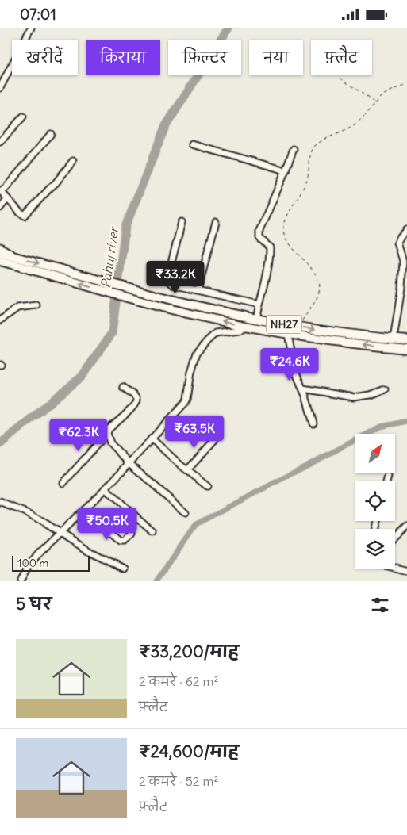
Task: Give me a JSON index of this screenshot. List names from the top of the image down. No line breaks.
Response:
{"streets":{"highway":["NH27"]},"water":["Pahuj river"],"scale_bar":"100 m","north":"top right","page":{"status":"07:01","chip":["खरीदें","किराया","फ़िल्टर","नया","फ़्लैट"],"price":["₹33.2K","₹24.6K","₹63.5K","₹62.3K","₹50.5K"],"scale":"100 m","heading":"5 घर","list":[{"name":"₹33,200/माह","note":"2 कमरे · 62 m² · फ़्लैट"},{"name":"₹24,600/माह","note":"2 कमरे · 52 m² · फ़्लैट"}]}}
